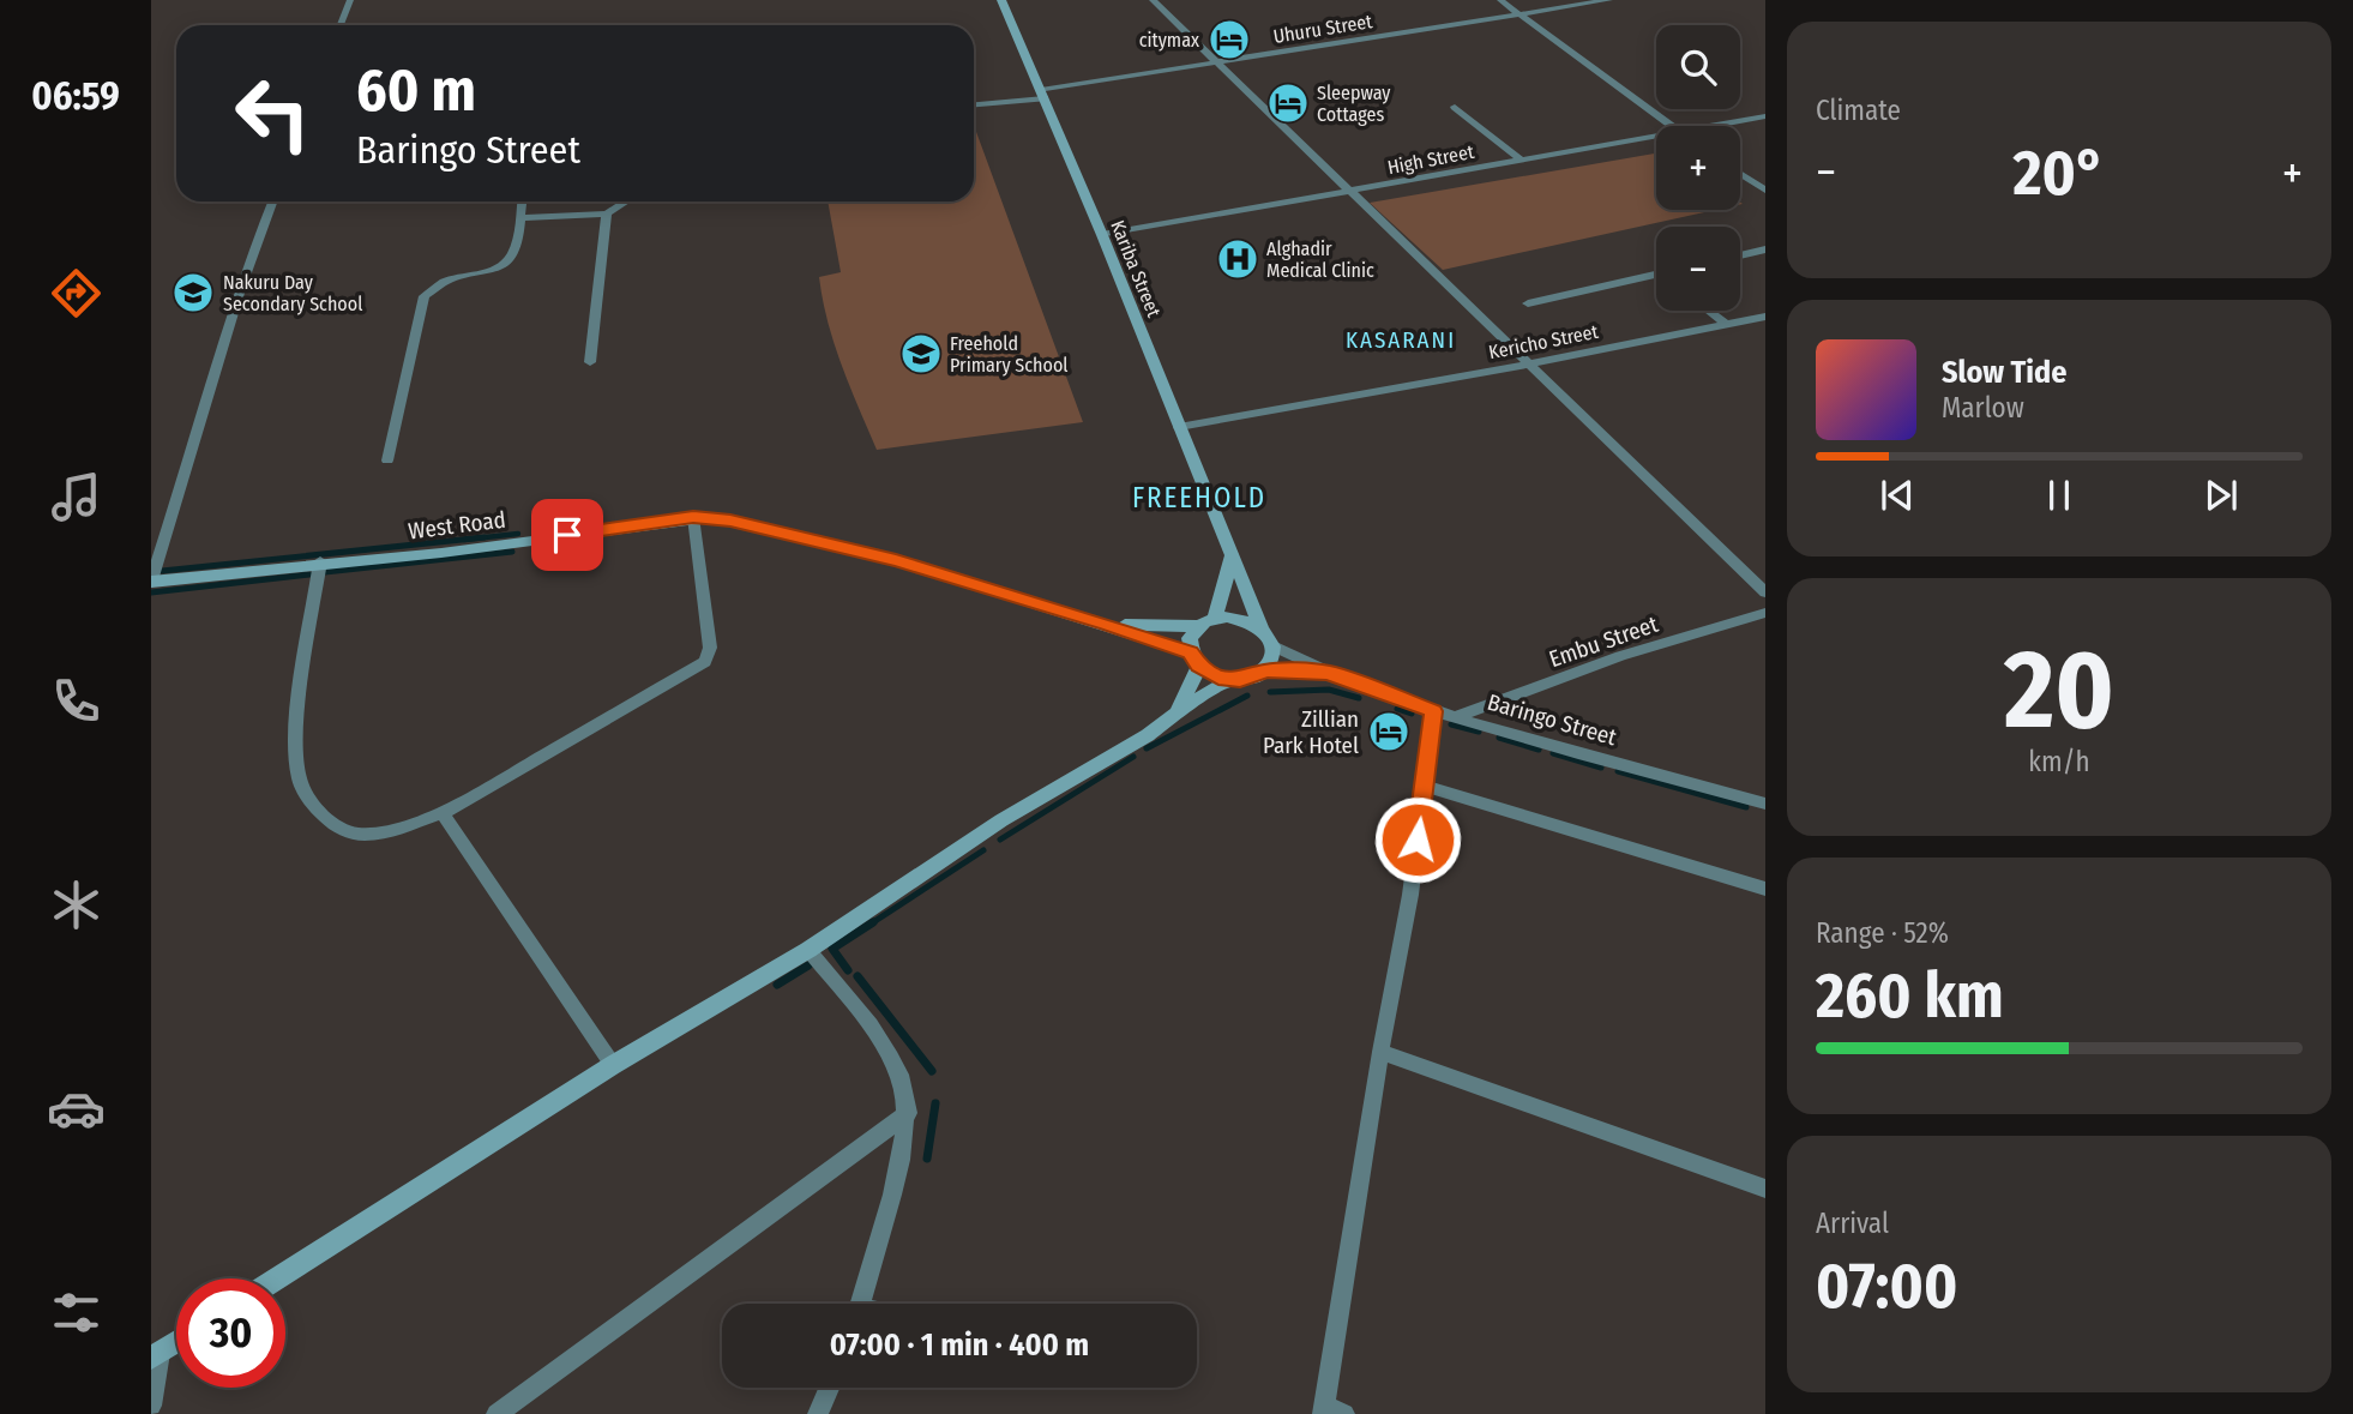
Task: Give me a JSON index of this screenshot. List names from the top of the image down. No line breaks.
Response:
{"streets":{"street":["Uhuru Street","High Street","Kariba Street","Kericho Street","West Road","Embu Street","Baringo Street"]},"crossings":[["Uhuru Street","Kariba Street"],["High Street","Kariba Street"],["Kariba Street","Kericho Street"],["Kariba Street","West Road"],["Kariba Street","Baringo Street"],["West Road","Baringo Street"],["Embu Street","Baringo Street"]],"districts":["KASARANI","FREEHOLD"],"places":{"hotel":["citymax","Sleepway Cottages","Zillian Park Hotel"],"hospital":["Alghadir Medical Clinic"],"school or university":["Nakuru Day Secondary School","Freehold Primary School"]},"page":{"tabs":"06:59","tile":["Climate",["20","km/h"],["Range · 52%","260 km"],["Arrival","07:00"]],"map_buttons":["+","−"],"turn":["60 m","Baringo Street"],"heat":["−","20°","+"],"song":["Slow Tide","Marlow"],"limit":"30","trip":"07:00 · 1 min · 400 m"}}
